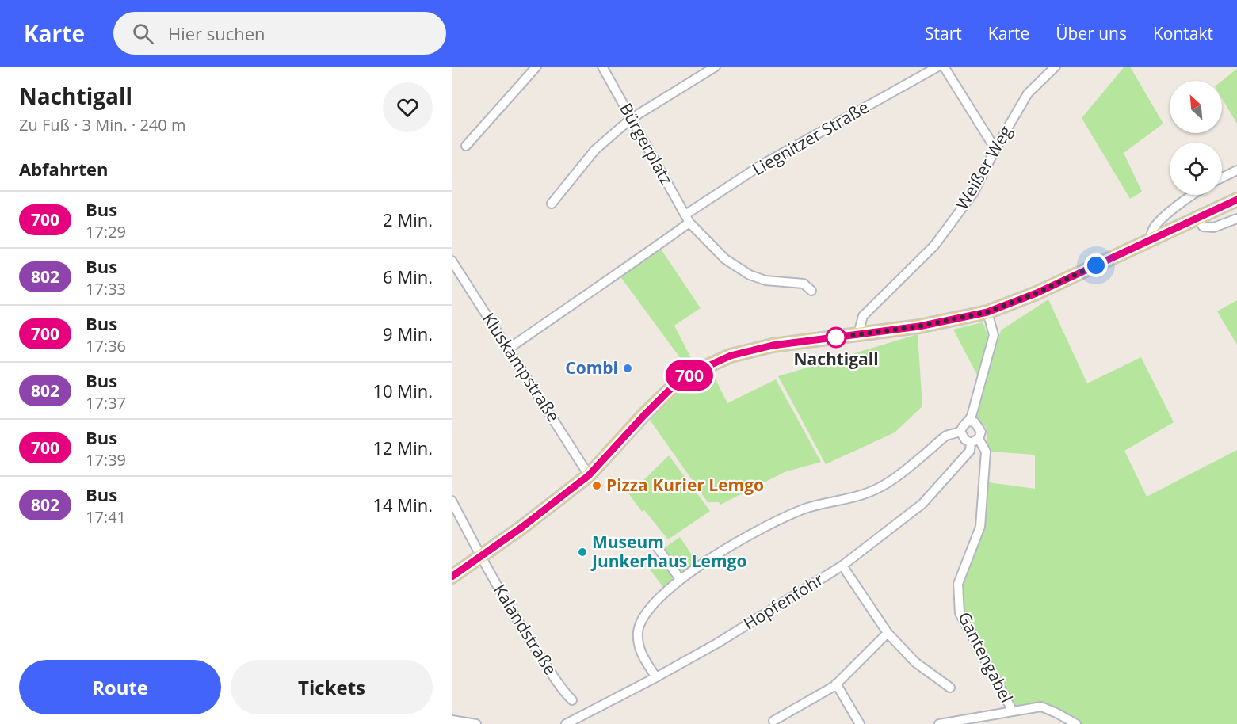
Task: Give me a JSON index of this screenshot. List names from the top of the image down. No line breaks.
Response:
{"streets":{"street":["Liegnitzer Straße","Bürgerplatz","Weißer Weg","Kluskampstraße","Hopfenfohr","Kalandstraße","Gantengabel"]},"crossings":[["Liegnitzer Straße","Bürgerplatz"],["Liegnitzer Straße","Kluskampstraße"],["Hopfenfohr","Gantengabel"]],"places":["Nachtigall","Combi","Pizza Kurier Lemgo","Museum Junkerhaus Lemgo"],"lines":["bus line 700"],"north":"top left","page":{"header":"Karte","search":"Hier suchen","nav":["Start","Karte","Über uns","Kontakt"],"heading":[["Nachtigall","Zu Fuß · 3 Min. · 240 m"],"Abfahrten"],"on_map":"700","list":[{"mark":"700","name":"Bus","note":"17:29","value":"2 Min."},{"mark":"802","name":"Bus","note":"17:33","value":"6 Min."},{"mark":"700","name":"Bus","note":"17:36","value":"9 Min."},{"mark":"802","name":"Bus","note":"17:37","value":"10 Min."},{"mark":"700","name":"Bus","note":"17:39","value":"12 Min."},{"mark":"802","name":"Bus","note":"17:41","value":"14 Min."}],"buttons":["Route","Tickets"]}}
